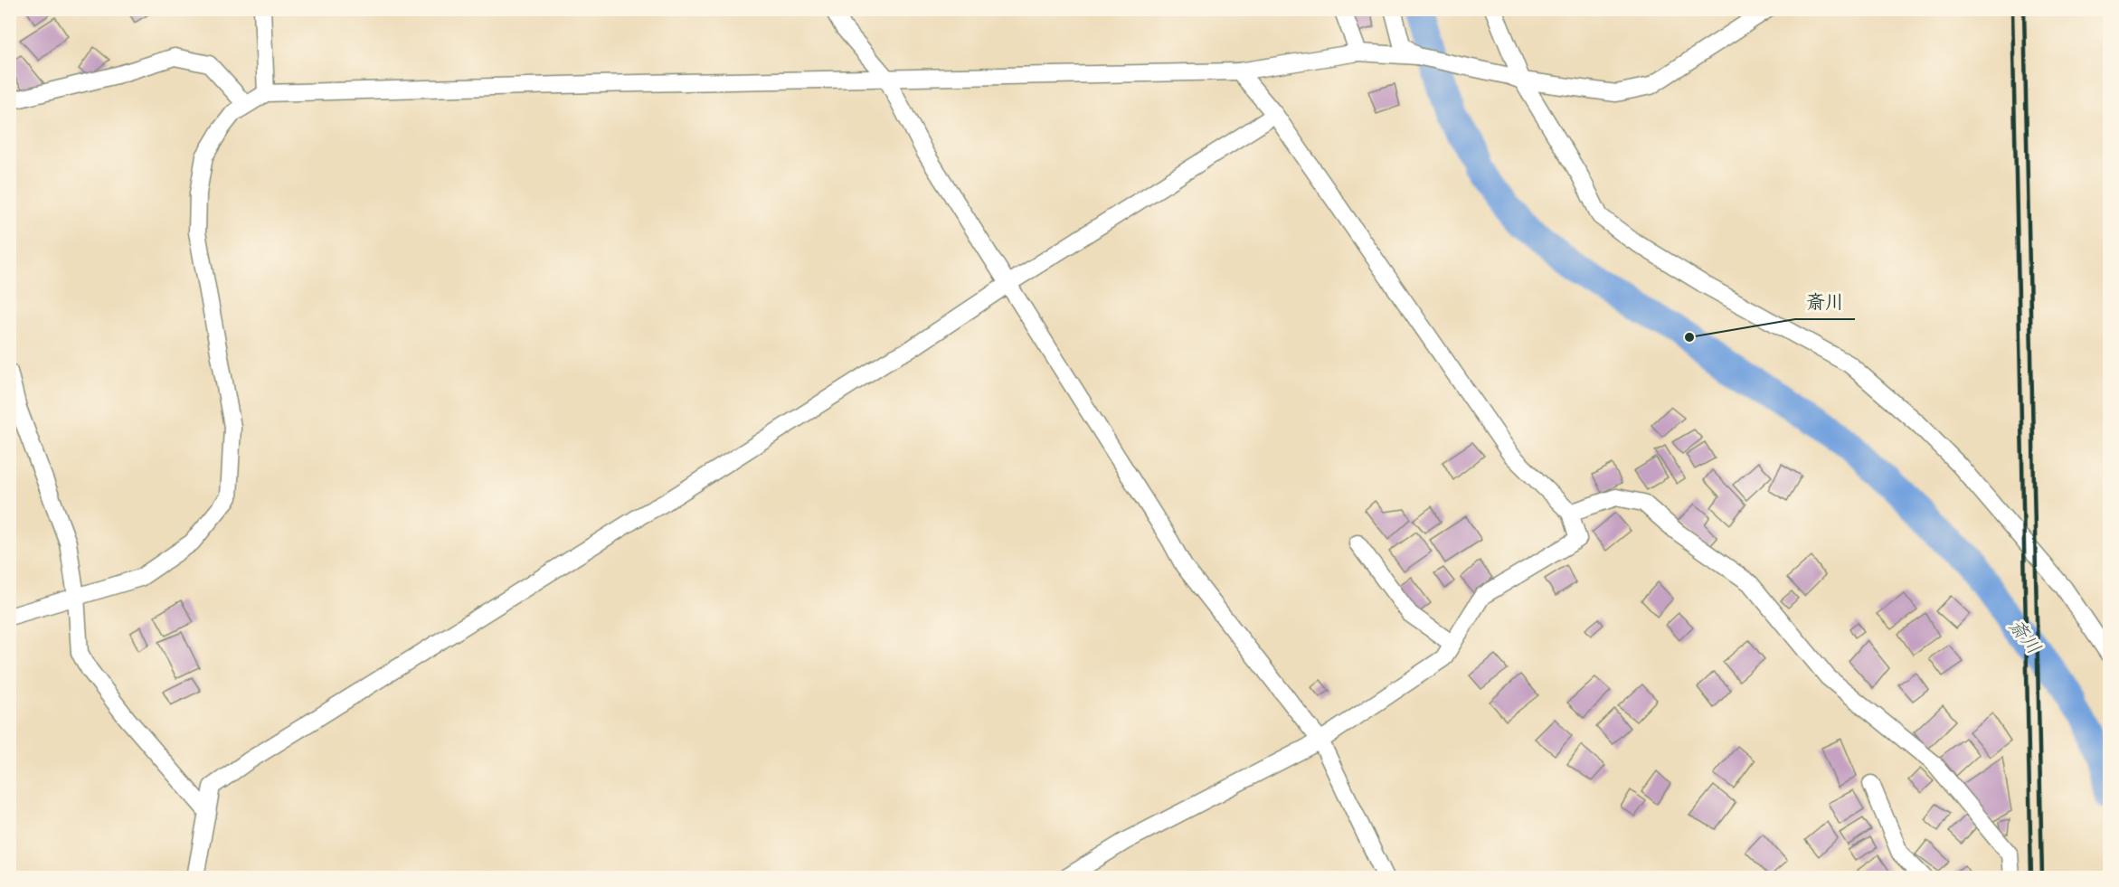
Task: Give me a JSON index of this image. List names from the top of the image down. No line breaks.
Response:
{"water":["斎川"],"places":["斎川"]}
